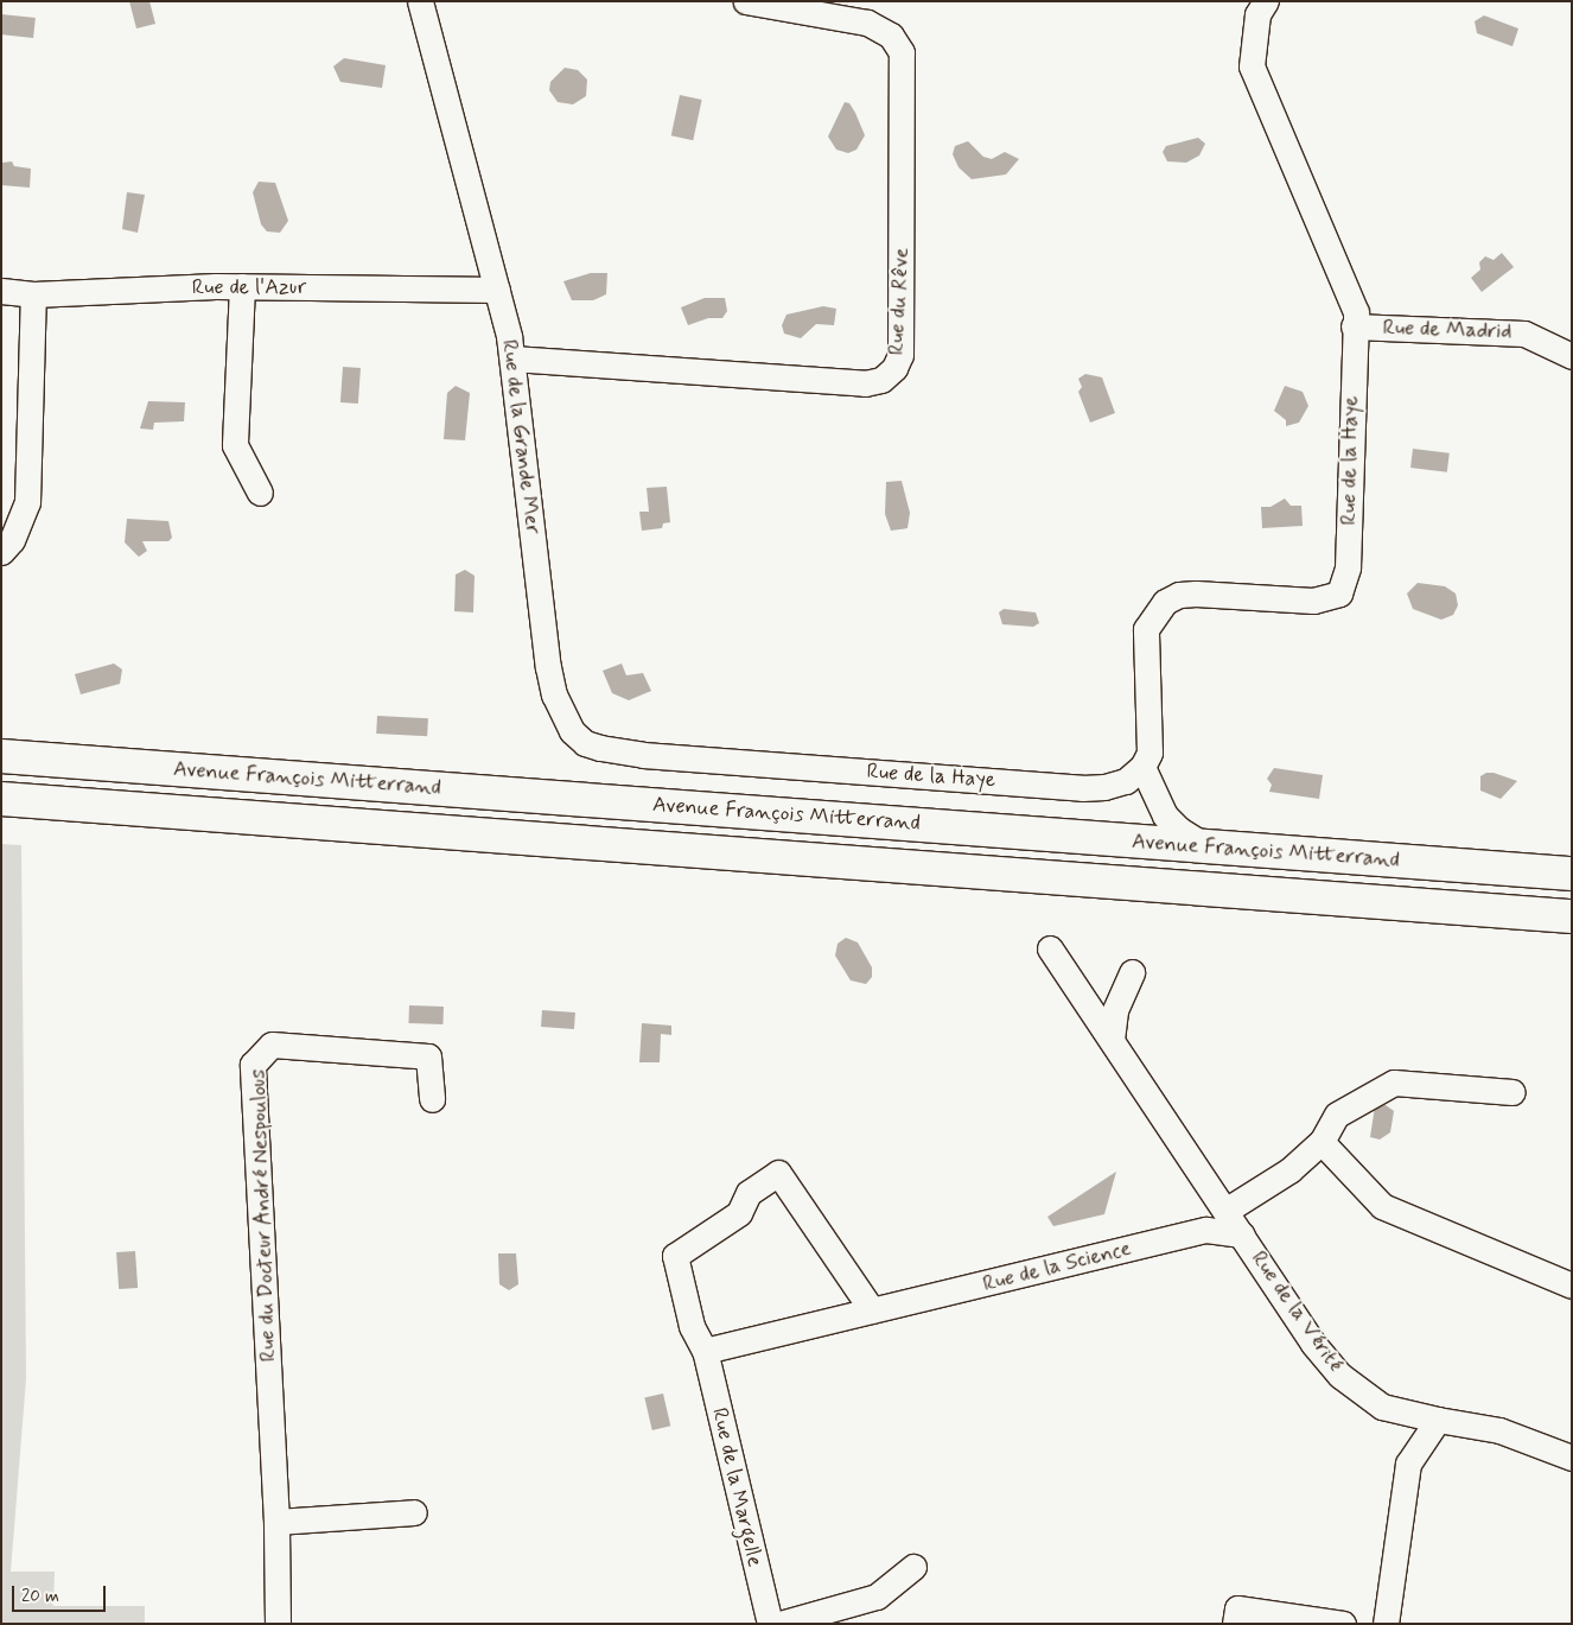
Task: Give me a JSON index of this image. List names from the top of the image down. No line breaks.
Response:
{"streets":{"main road":["Avenue François Mitterrand"],"street":["Rue de l'Azur","Rue du Rêve","Rue de Madrid","Rue de la Grande Mer","Rue de la Haye","Rue du Docteur André Nespoulous","Rue de la Science","Rue de la Vérité","Rue de la Margelle"]},"crossings":[["Rue de l'Azur","Rue de la Grande Mer"],["Rue du Rêve","Rue de la Grande Mer"],["Rue de Madrid","Rue de la Haye"],["Rue de la Grande Mer","Rue de la Haye"],["Rue de la Science","Rue de la Vérité"],["Rue de la Science","Rue de la Margelle"]],"scale_bar":"20 m"}
